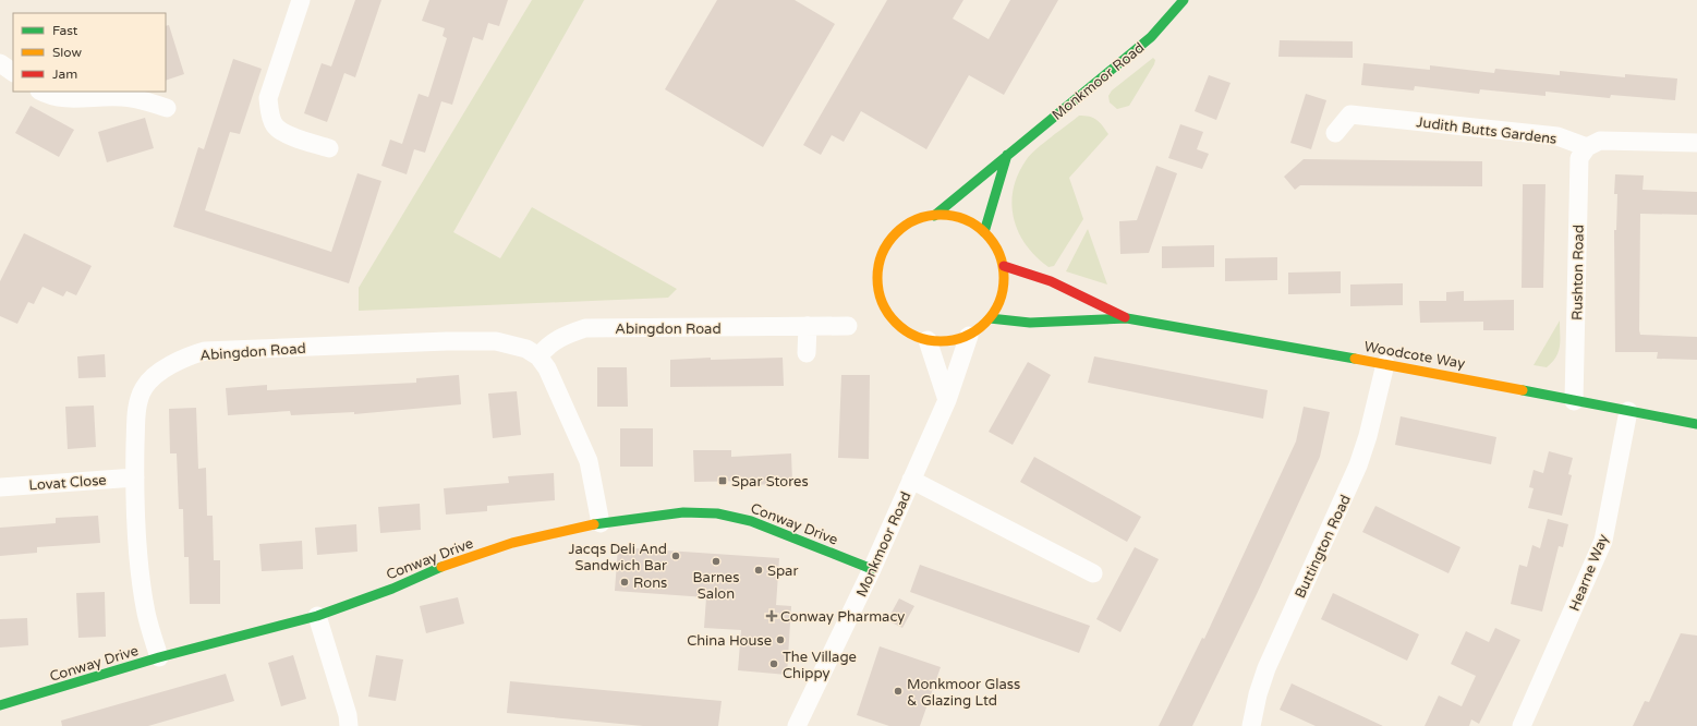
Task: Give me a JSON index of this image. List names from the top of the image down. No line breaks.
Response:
{"streets":{"street":["Monkmoor Road","Judith Butts Gardens","Rushton Road","Abingdon Road","Woodcote Way","Lovat Close","Conway Drive","Buttington Road","Hearne Way"]},"crossings":[["Monkmoor Road","Woodcote Way"],["Monkmoor Road","Conway Drive"],["Judith Butts Gardens","Rushton Road"],["Rushton Road","Woodcote Way"],["Abingdon Road","Lovat Close"],["Abingdon Road","Conway Drive"],["Woodcote Way","Buttington Road"],["Woodcote Way","Hearne Way"]],"places":{"transit":["Spar Stores"],"other":["Jacqs Deli And Sandwich Bar","Barnes Salon","Spar","Rons","China House","The Village Chippy","Monkmoor Glass & Glazing Ltd"],"health":["Conway Pharmacy"]},"legend":["Fast","Slow","Jam"]}
